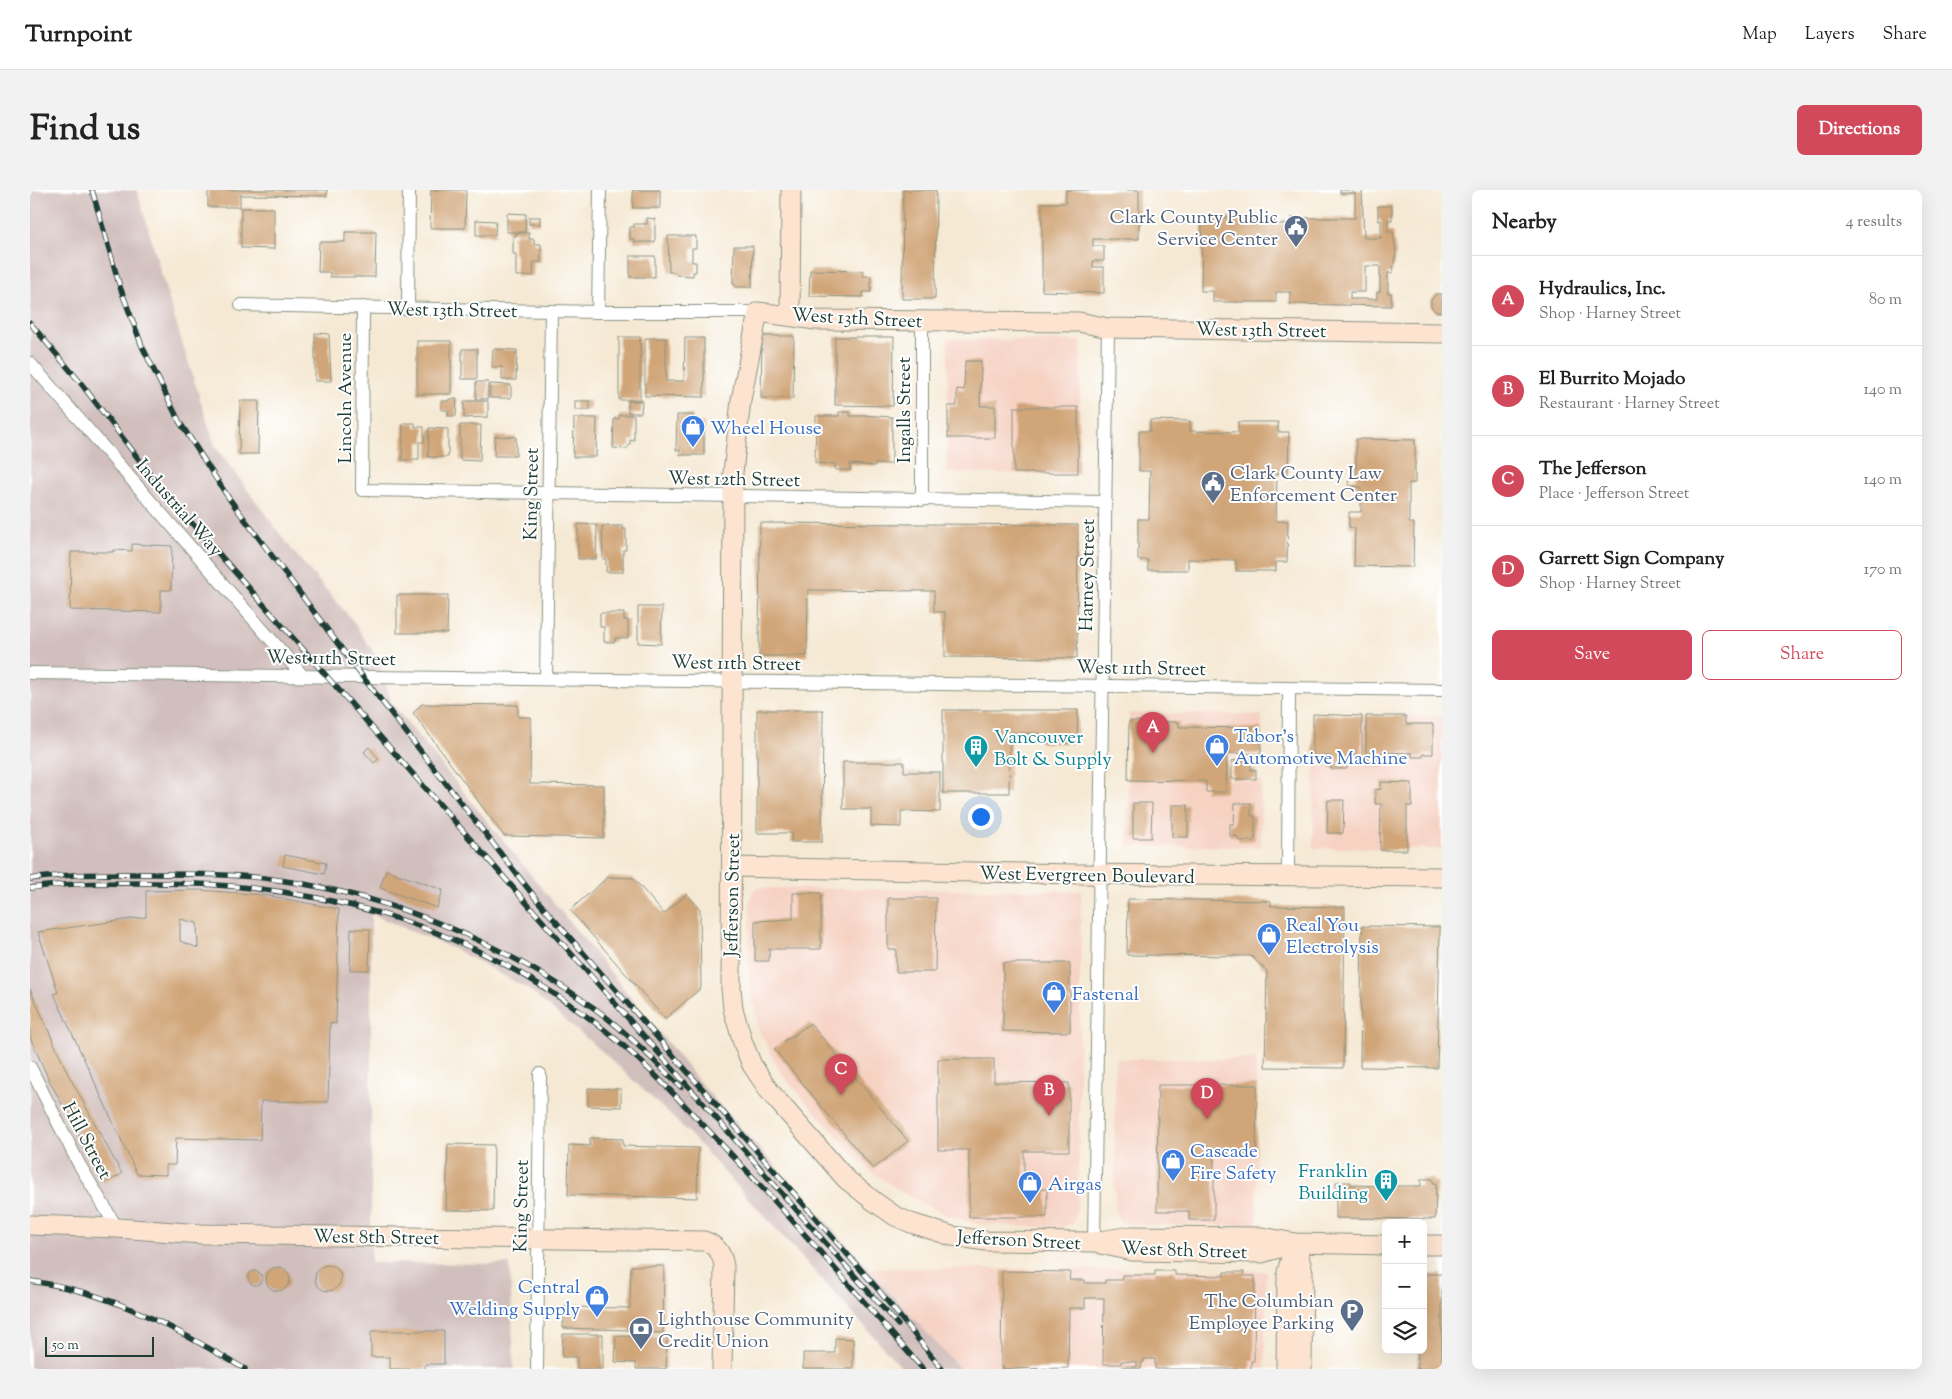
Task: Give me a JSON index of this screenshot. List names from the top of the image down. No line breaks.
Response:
{"streets":{"street":["West 13th Street","Lincoln Avenue","Ingalls Street","West 12th Street","King Street","Industrial Way","Harney Street","West 11th Street","West Evergreen Boulevard","Jefferson Street","Hill Street","West 8th Street"]},"crossings":[["West 13th Street","Lincoln Avenue"],["West 13th Street","Ingalls Street"],["West 13th Street","King Street"],["West 13th Street","Harney Street"],["West 13th Street","Jefferson Street"],["Lincoln Avenue","West 12th Street"],["Ingalls Street","West 12th Street"],["West 12th Street","King Street"],["West 12th Street","Harney Street"],["West 12th Street","Jefferson Street"],["King Street","West 11th Street"],["King Street","West 8th Street"],["Industrial Way","West 11th Street"],["Harney Street","West 11th Street"],["Harney Street","West Evergreen Boulevard"],["Harney Street","Jefferson Street"],["Harney Street","West 8th Street"],["West 11th Street","Jefferson Street"],["West Evergreen Boulevard","Jefferson Street"],["Jefferson Street","West 8th Street"],["Hill Street","West 8th Street"]],"places":{"public building":["Clark County Public Service Center","Clark County Law Enforcement Center"],"shop":["Wheel House","Tabor's Automotive Machine","Real You Electrolysis","Fastenal","Cascade Fire Safety","Airgas","Central Welding Supply"],"building":["Vancouver Bolt & Supply","Franklin Building"],"parking":["The Columbian Employee Parking"],"bank":["Lighthouse Community Credit Union"]},"scale_bar":"50 m","page":{"header":"Turnpoint","nav":["Map","Layers","Share"],"title":"Find us","buttons":["Directions",["Save","Share"]],"heading":["Nearby","4 results"],"list":[{"mark":"A","name":"Hydraulics, Inc.","note":"Shop · Harney Street","value":"80 m"},{"mark":"B","name":"El Burrito Mojado","note":"Restaurant · Harney Street","value":"140 m"},{"mark":"C","name":"The Jefferson","note":"Place · Jefferson Street","value":"140 m"},{"mark":"D","name":"Garrett Sign Company","note":"Shop · Harney Street","value":"170 m"}],"pins":["A","C","B","D"],"map_buttons":["+","−"],"scale":"50 m"}}
